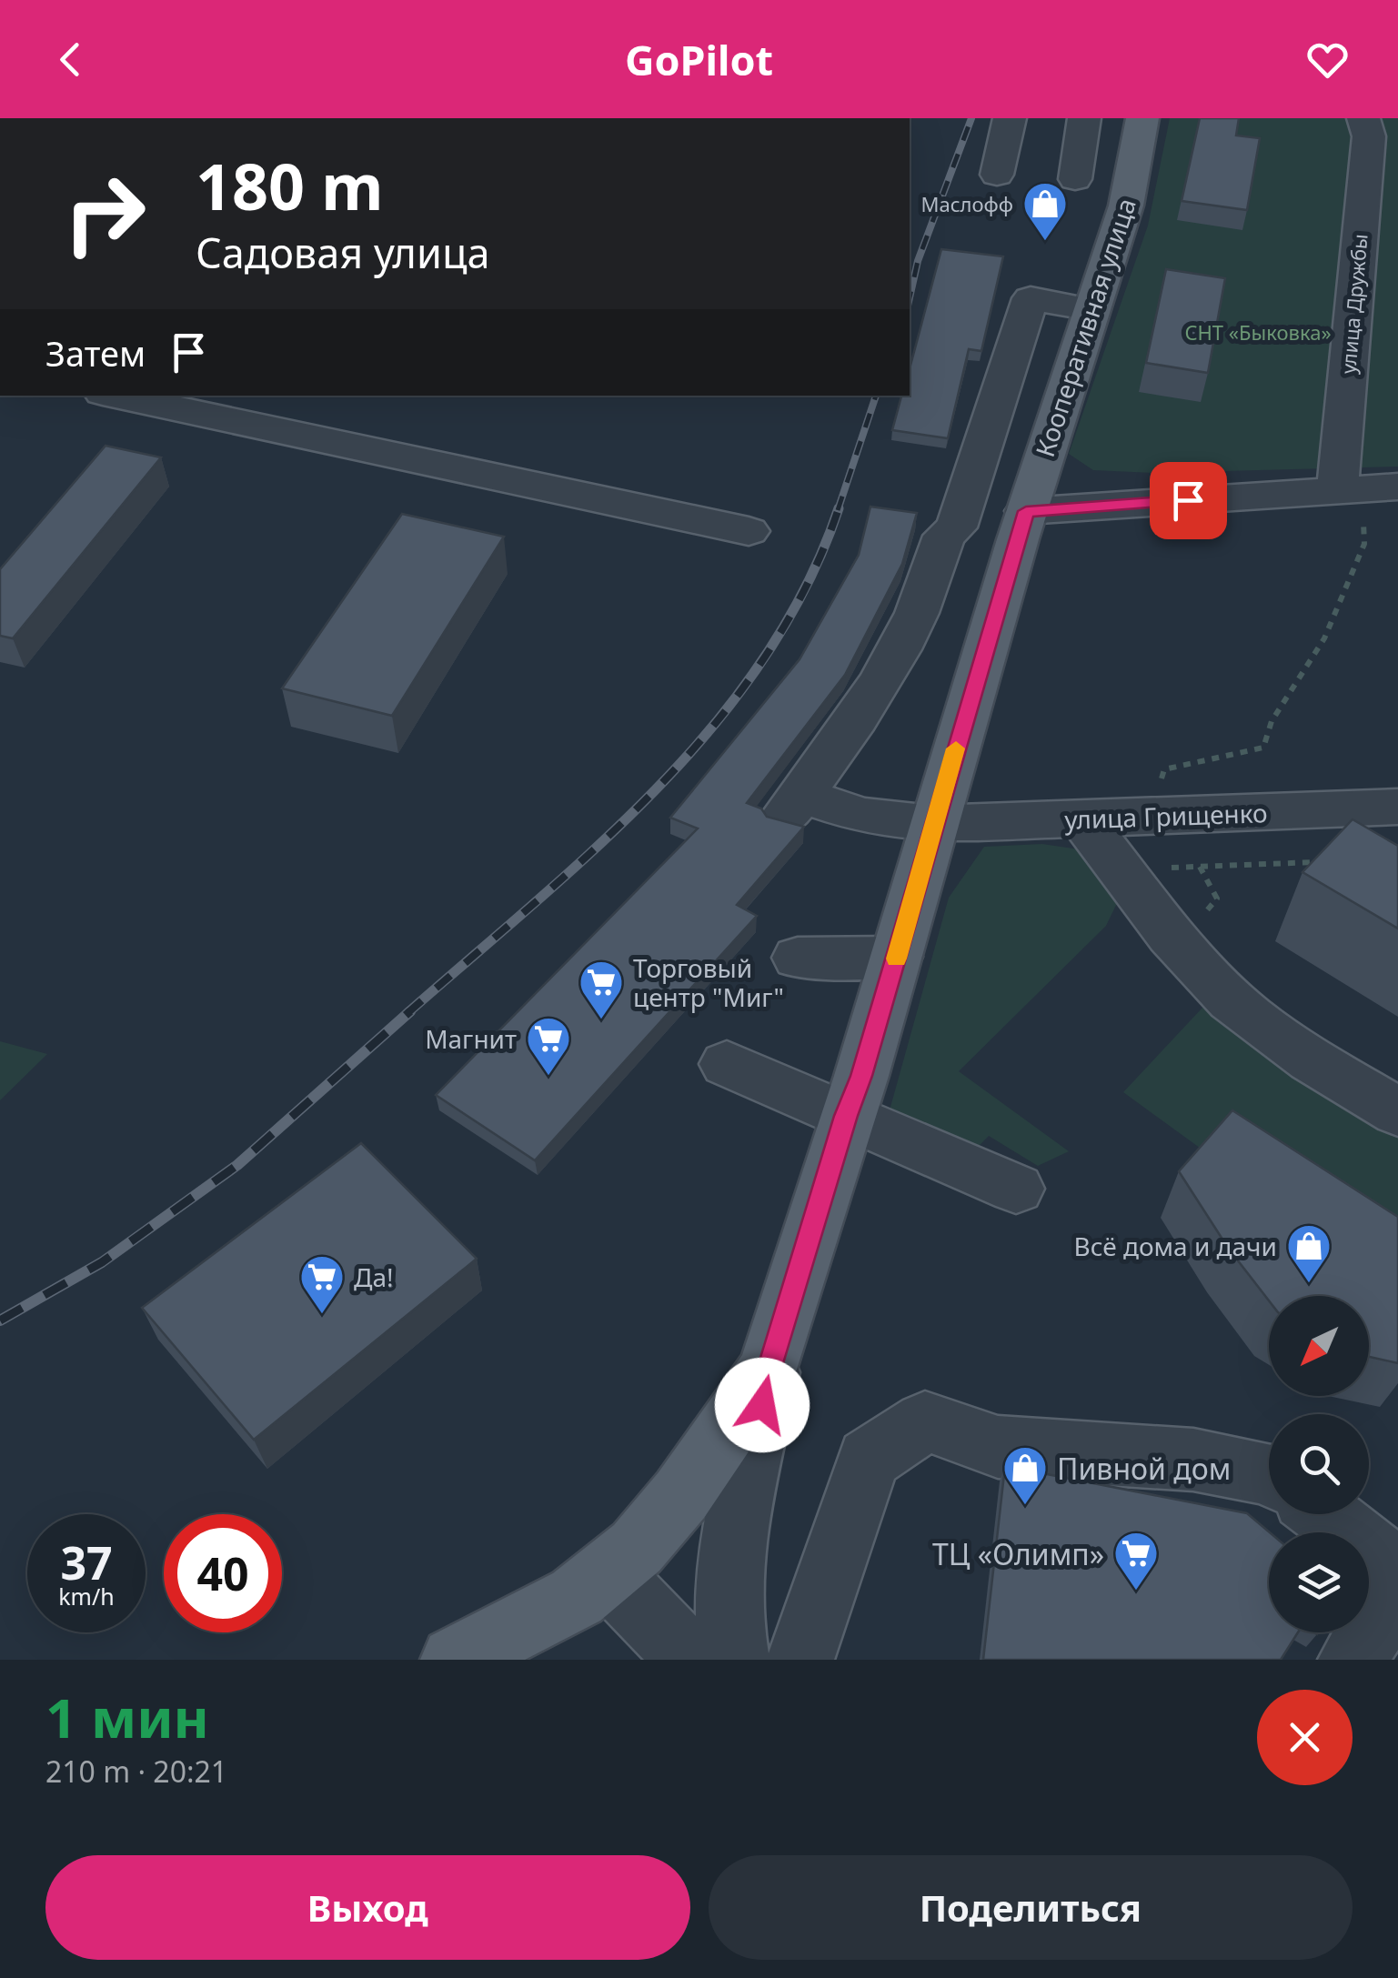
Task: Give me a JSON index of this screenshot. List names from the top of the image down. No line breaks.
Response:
{"streets":{"main road":["Кооперативная улица"],"street":["улица Дружбы","улица Грищенко"]},"crossings":[["Кооперативная улица","улица Грищенко"]],"parks":["СНТ «Быковка»"],"places":{"shop":["Маслофф","Всё дома и дачи","Пивной дом"],"supermarket":["Торговый центр \"Миг\"","Магнит","Да!","ТЦ «Олимп»"]},"north":"bottom left","page":{"header":"GoPilot","turn":["180 m","Садовая улица"],"then":"Затем","speed":"37 km/h","limit":"40","heading":["1 мин","210 m · 20:21"],"buttons":["Выход","Поделиться"]}}
